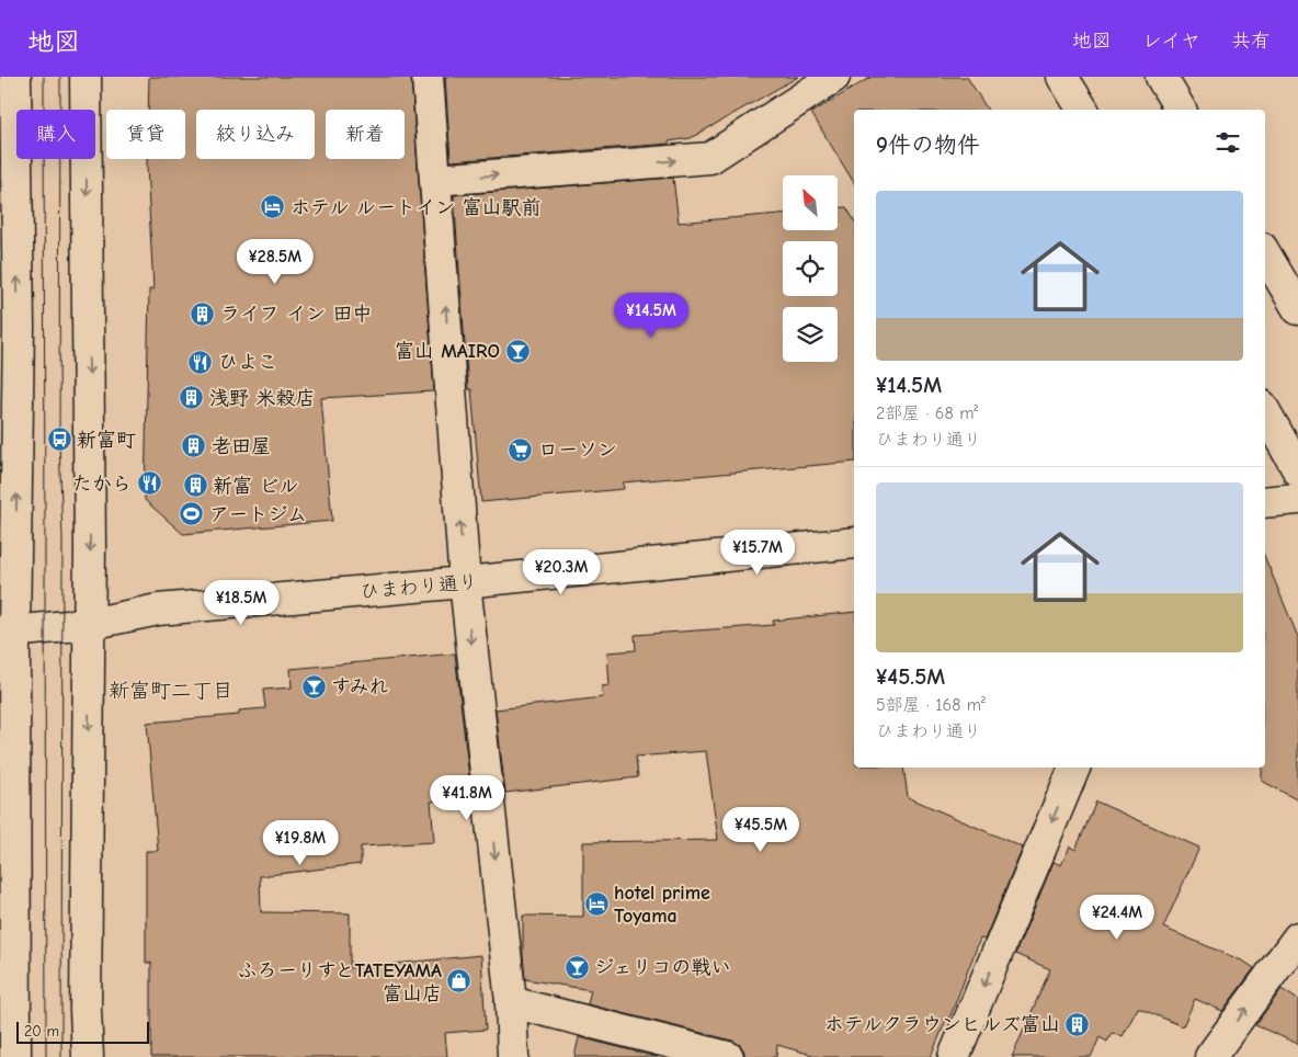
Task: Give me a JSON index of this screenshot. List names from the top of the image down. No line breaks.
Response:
{"streets":{"street":["ひまわり通り"]},"districts":["新富町二丁目"],"places":{"hotel":["ホテル ルートイン 富山駅前","hotel prime Toyama"],"building":["ライフ イン 田中","浅野 米穀店","老田屋","新富 ビル","ホテルクラウンヒルズ富山"],"bar":["富山 MAIRO","すみれ","ジェリコの戦い"],"restaurant":["ひよこ","たから"],"bus stop":["新富町"],"supermarket":["ローソン"],"sports":["アートジム"],"shop":["ふろーりすとTATEYAMA 富山店"]},"scale_bar":"20 m","north":"top left","page":{"header":"地図","nav":["地図","レイヤ","共有"],"chip":["購入","賃貸","絞り込み","新着"],"heading":"9件の物件","list":[{"name":"¥14.5M","note":"2部屋 · 68 m² · ひまわり通り"},{"name":"¥45.5M","note":"5部屋 · 168 m² · ひまわり通り"}],"price":["¥28.5M","¥14.5M","¥15.7M","¥20.3M","¥18.5M","¥41.8M","¥45.5M","¥19.8M","¥24.4M"],"scale":"20 m"}}
